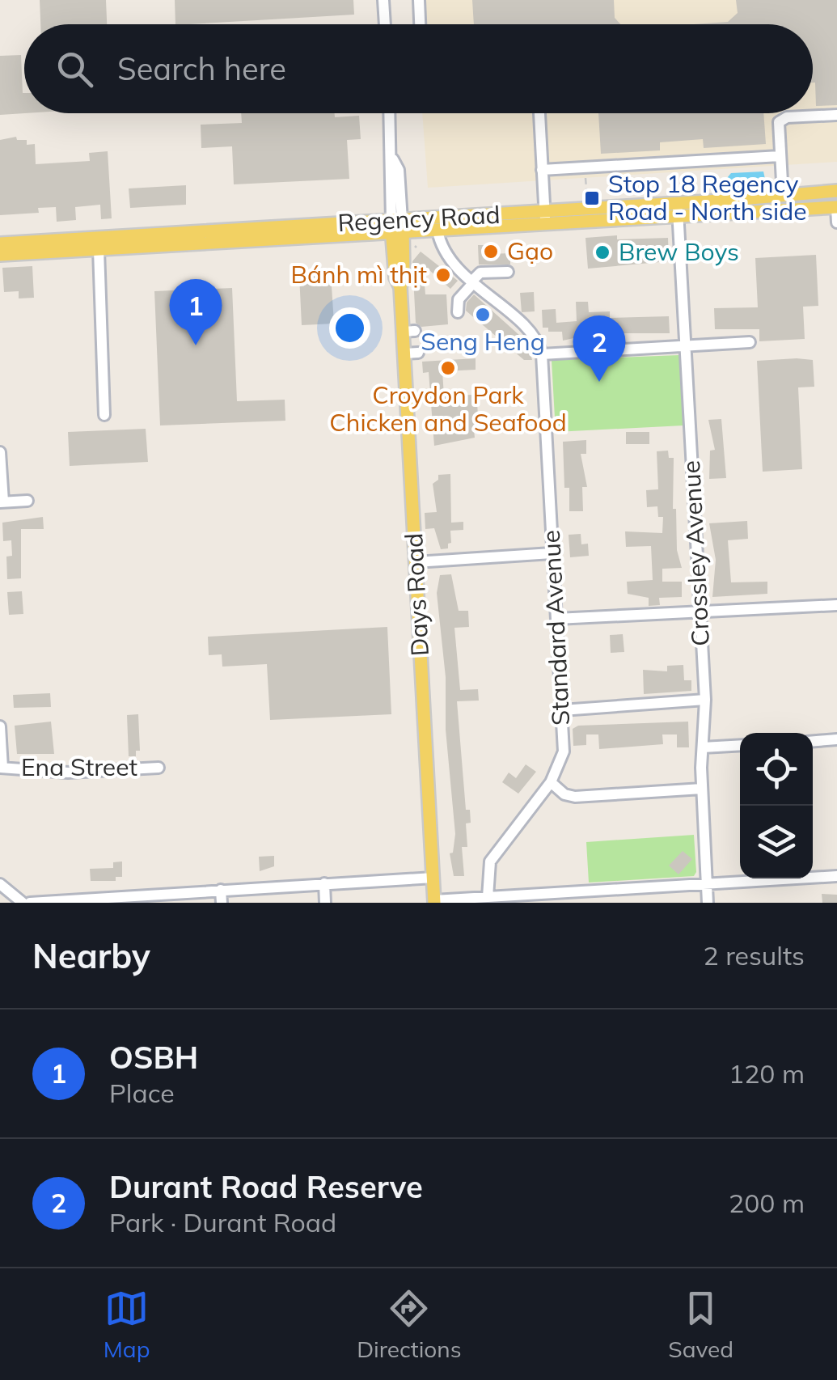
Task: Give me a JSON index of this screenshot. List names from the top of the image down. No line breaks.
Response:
{"streets":{"main road":["Regency Road","Days Road"],"street":["Crossley Avenue","Standard Avenue","Ena Street"]},"crossings":[["Regency Road","Crossley Avenue"],["Regency Road","Days Road"]],"places":{"transit":["Stop 18 Regency Road - North side"],"other":["Gạo","Brew Boys","Bánh mì thịt","Seng Heng","Croydon Park Chicken and Seafood"]},"page":{"search":"Search here","pins":["1","2"],"heading":["Nearby","2 results"],"list":[{"mark":"1","name":"OSBH","note":"Place","value":"120 m"},{"mark":"2","name":"Durant Road Reserve","note":"Park · Durant Road","value":"200 m"}],"nav":["Map","Directions","Saved"]}}
